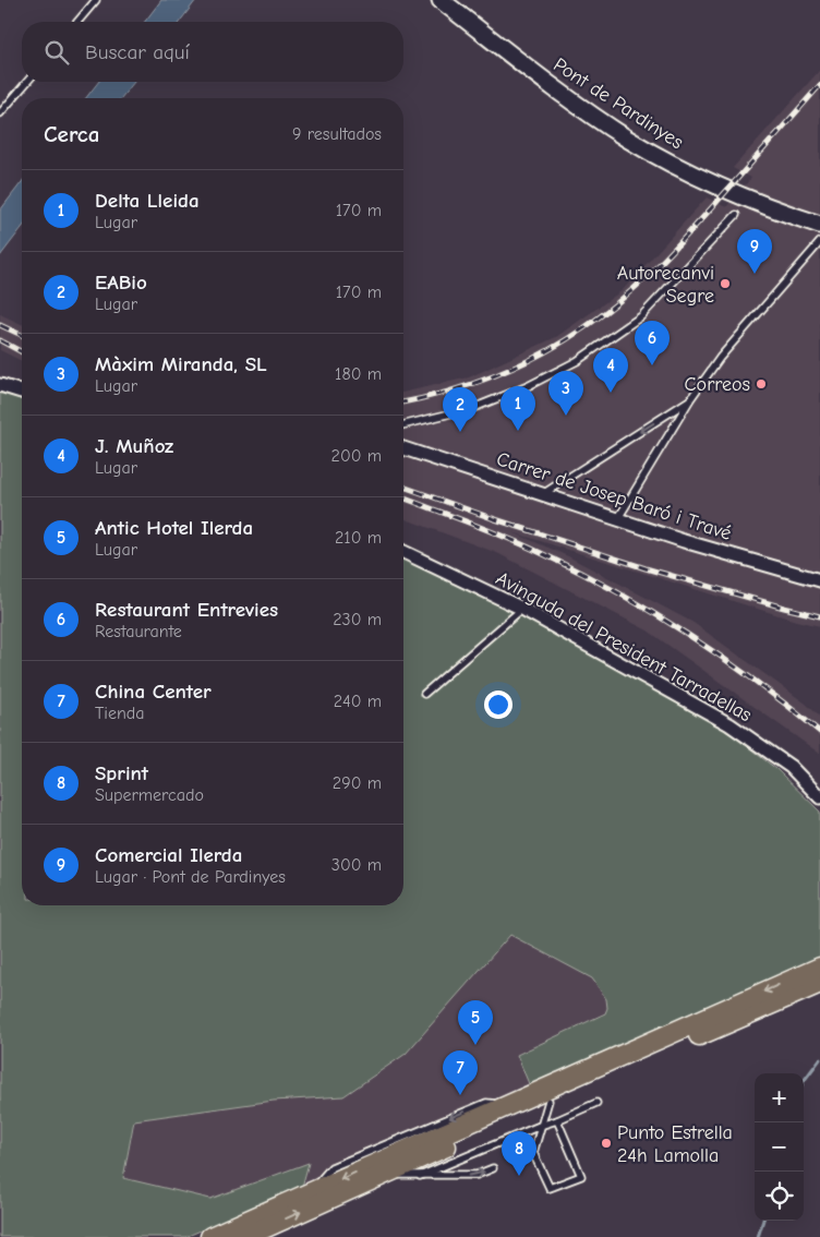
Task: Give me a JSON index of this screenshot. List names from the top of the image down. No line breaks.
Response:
{"streets":{"main road":["Pont de Pardinyes"],"street":["Carrer de Josep Baró i Travé","Avinguda del President Tarradellas"]},"places":["Autorecanvi Segre","Correos","Punto Estrella 24h Lamolla"],"page":{"search":"Buscar aquí","heading":["Cerca","9 resultados"],"list":[{"mark":"1","name":"Delta Lleida","note":"Lugar","value":"170 m"},{"mark":"2","name":"EABio","note":"Lugar","value":"170 m"},{"mark":"3","name":"Màxim Miranda, SL","note":"Lugar","value":"180 m"},{"mark":"4","name":"J. Muñoz","note":"Lugar","value":"200 m"},{"mark":"5","name":"Antic Hotel Ilerda","note":"Lugar","value":"210 m"},{"mark":"6","name":"Restaurant Entrevies","note":"Restaurante","value":"230 m"},{"mark":"7","name":"China Center","note":"Tienda","value":"240 m"},{"mark":"8","name":"Sprint","note":"Supermercado","value":"290 m"},{"mark":"9","name":"Comercial Ilerda","note":"Lugar · Pont de Pardinyes","value":"300 m"}],"pins":["9","6","4","3","1","2","5","7","8"],"map_buttons":["+","−"]}}
